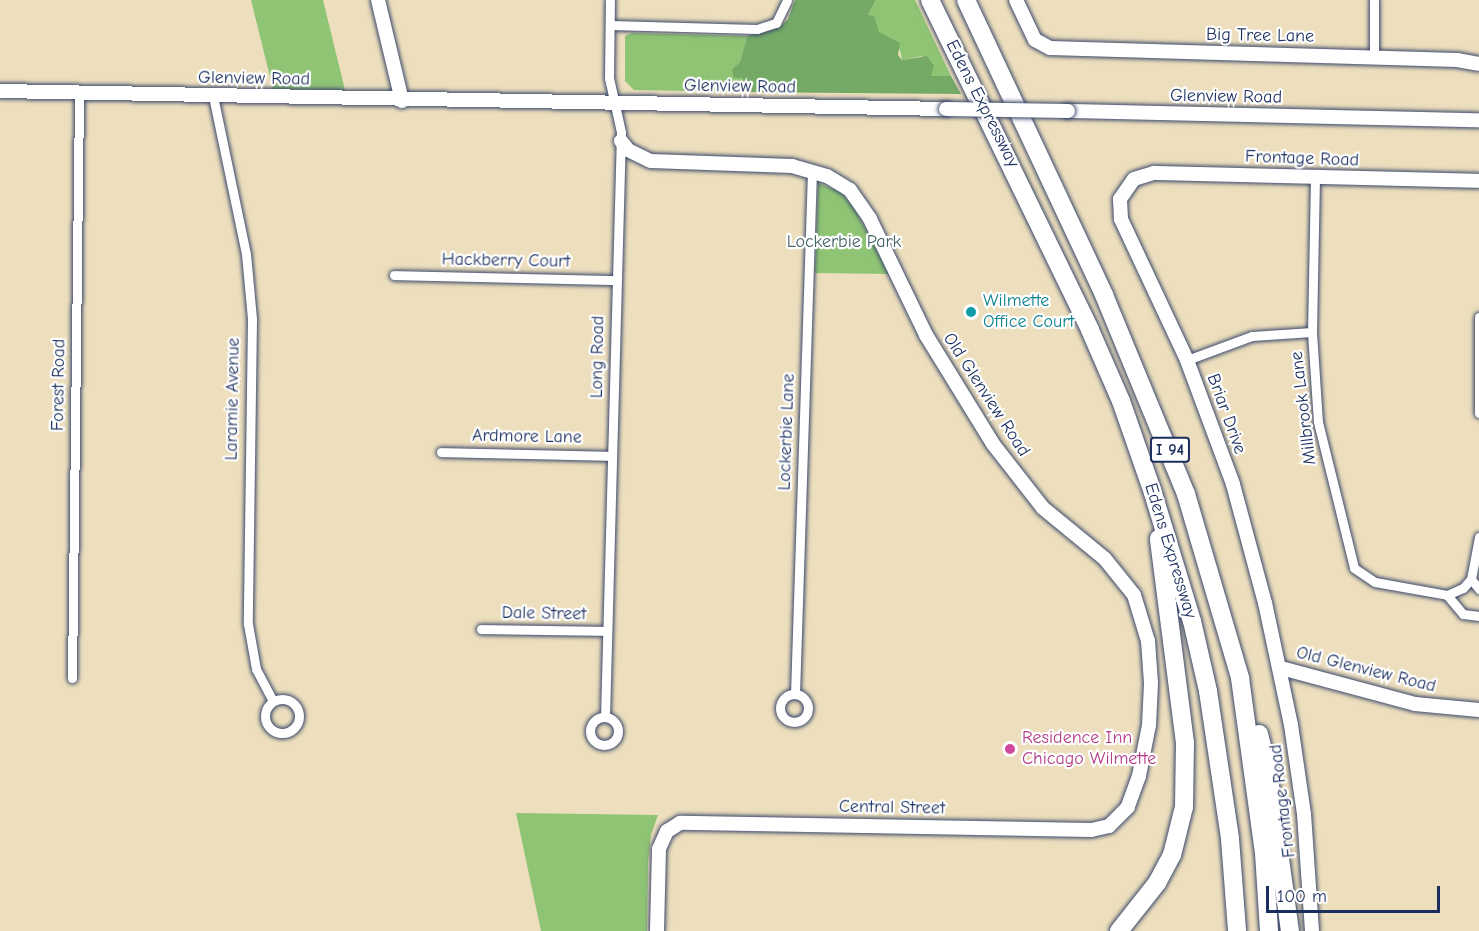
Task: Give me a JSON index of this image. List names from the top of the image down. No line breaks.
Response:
{"streets":{"highway":["Edens Expressway","I 94"],"street":["Big Tree Lane","Glenview Road","Frontage Road","Hackberry Court","Long Road","Forest Road","Old Glenview Road","Laramie Avenue","Millbrook Lane","Briar Drive","Lockerbie Lane","Ardmore Lane","Dale Street","Central Street"]},"crossings":[["Glenview Road","Long Road"],["Glenview Road","Forest Road"],["Glenview Road","Laramie Avenue"],["Frontage Road","Old Glenview Road"],["Frontage Road","Millbrook Lane"],["Frontage Road","Briar Drive"],["Hackberry Court","Long Road"],["Long Road","Old Glenview Road"],["Long Road","Ardmore Lane"],["Long Road","Dale Street"],["Old Glenview Road","Briar Drive"],["Old Glenview Road","Lockerbie Lane"],["Old Glenview Road","Central Street"]],"parks":["Lockerbie Park"],"places":["Wilmette Office Court","Residence Inn Chicago Wilmette"],"scale_bar":"100 m"}
